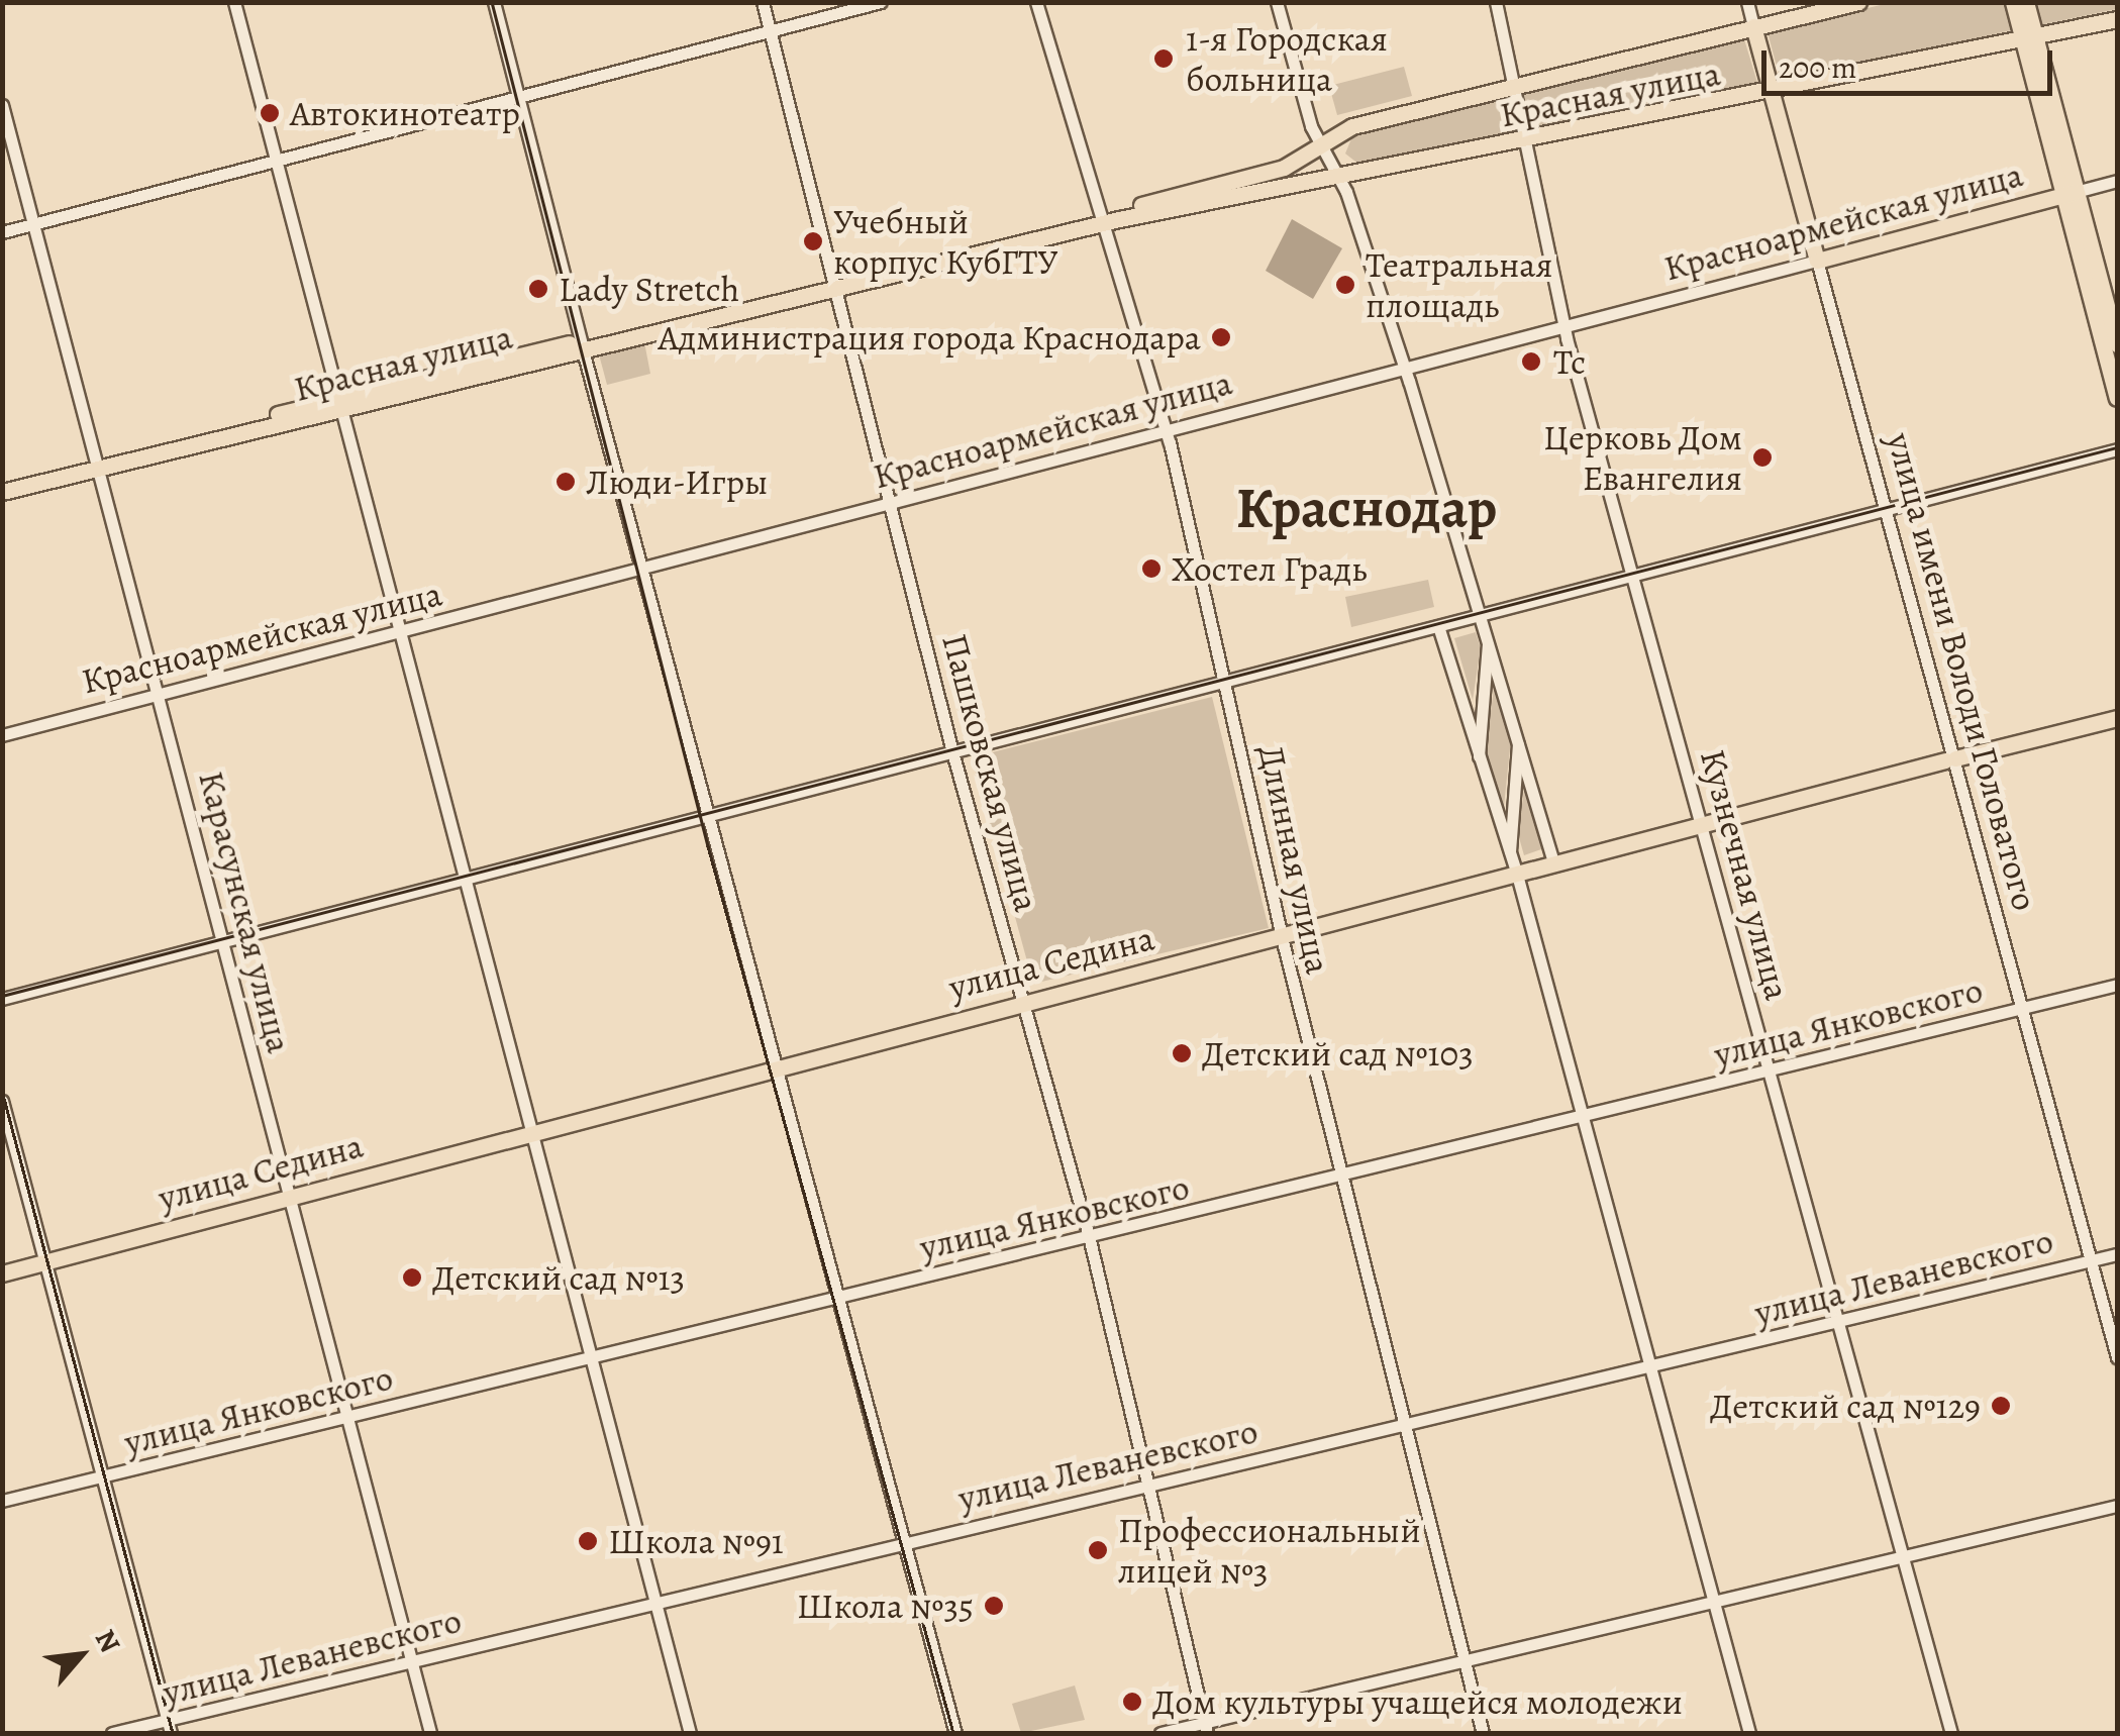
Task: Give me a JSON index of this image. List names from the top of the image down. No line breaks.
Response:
{"streets":{"main road":["Красная улица","Красноармейская улица","улица имени Володи Головатого","улица Седина"],"street":["Пашковская улица","Длинная улица","Кузнечная улица","Карасунская улица","улица Янковского","улица Леваневского"]},"crossings":[["Красная улица","улица имени Володи Головатого"],["Красная улица","Пашковская улица"],["Красная улица","Длинная улица"],["Красная улица","Кузнечная улица"],["Красная улица","Карасунская улица"],["Красноармейская улица","улица имени Володи Головатого"],["Красноармейская улица","Пашковская улица"],["Красноармейская улица","Длинная улица"],["Красноармейская улица","Кузнечная улица"],["Красноармейская улица","Карасунская улица"],["улица имени Володи Головатого","улица Седина"],["улица имени Володи Головатого","улица Янковского"],["улица имени Володи Головатого","улица Леваневского"],["Пашковская улица","улица Седина"],["Пашковская улица","улица Янковского"],["Пашковская улица","улица Леваневского"],["Длинная улица","улица Седина"],["Длинная улица","улица Янковского"],["Длинная улица","улица Леваневского"],["Кузнечная улица","улица Седина"],["Кузнечная улица","улица Янковского"],["Кузнечная улица","улица Леваневского"],["Карасунская улица","улица Седина"],["Карасунская улица","улица Янковского"],["Карасунская улица","улица Леваневского"]],"districts":["Краснодар"],"places":["1-я Городская больница","Автокинотеатр","Учебный корпус КубГТУ","Театральная площадь","Lady Stretch","Администрация города Краснодара","Тс","Церковь Дом Евангелия","Люди-Игры","Хостел Градь","Детский сад №103","Детский сад №13","Детский сад №129","Школа №91","Профессиональный лицей №3","Школа №35","Дом культуры учащейся молодежи"],"scale_bar":"200 m","north":"top right"}
